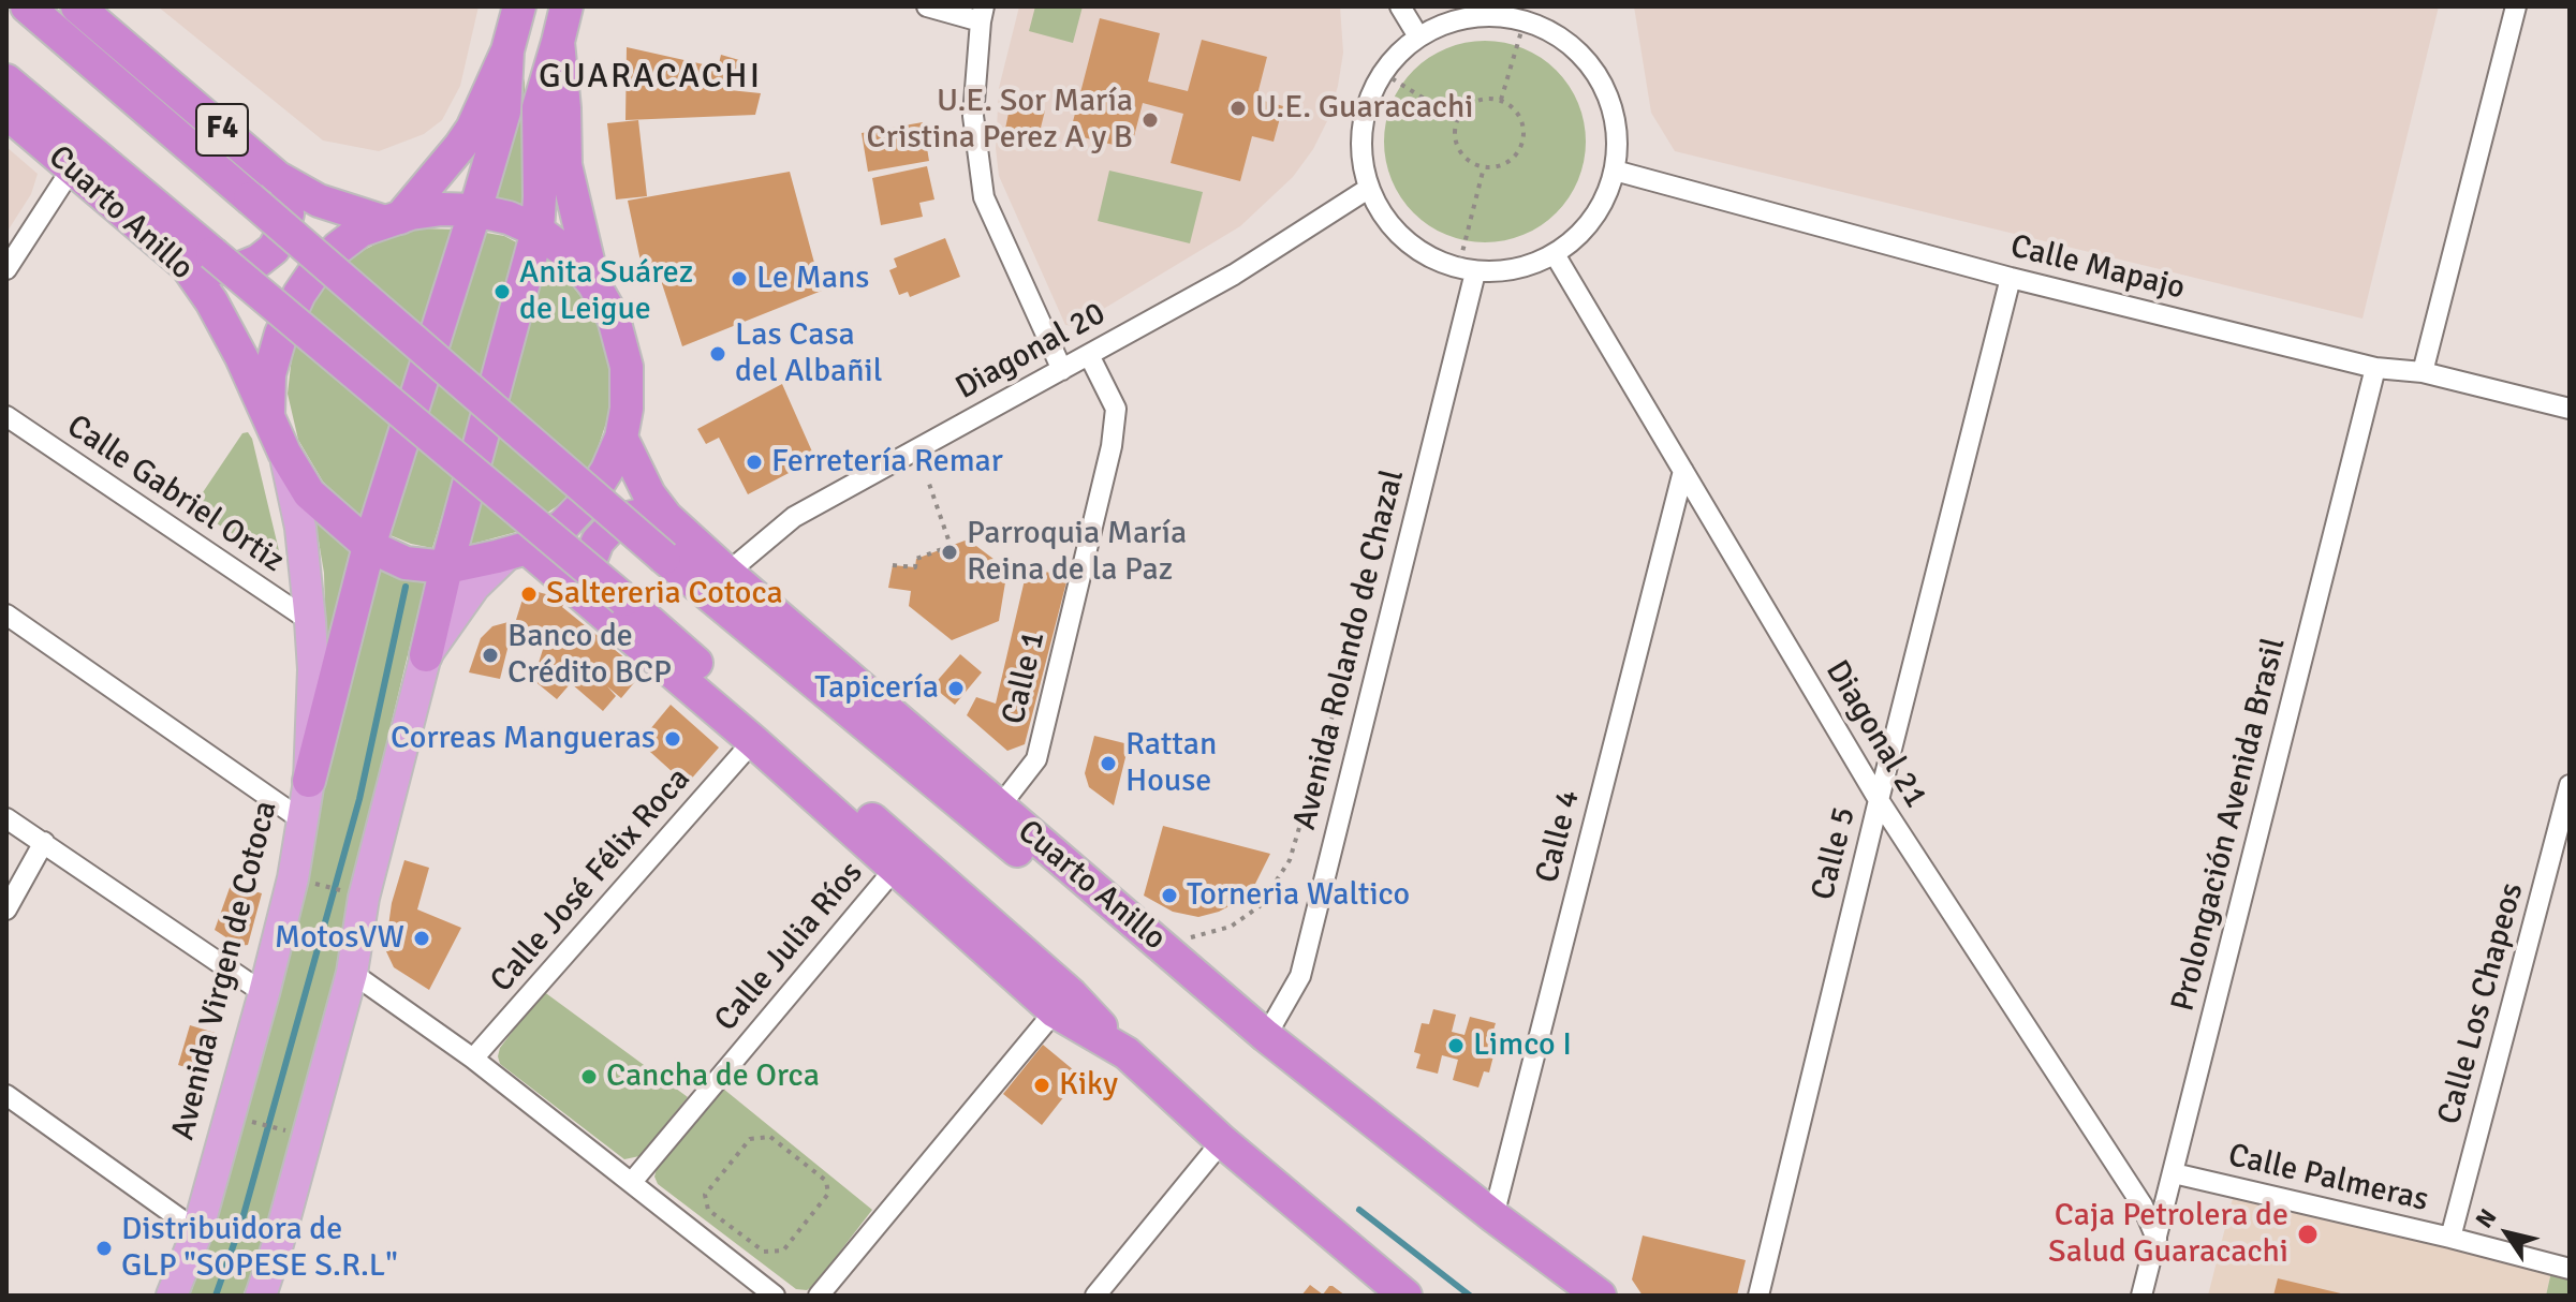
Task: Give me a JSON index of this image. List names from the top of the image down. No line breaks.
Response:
{"streets":{"highway":["F4","Cuarto Anillo"],"main road":["Avenida Virgen de Cotoca"],"street":["Calle Mapajo","Diagonal 20","Calle Gabriel Ortiz","Avenida Rolando de Chazal","Calle 1","Diagonal 21","Prolongación Avenida Brasil","Calle 4","Calle 5","Calle José Félix Roca","Calle Julia Ríos","Calle Los Chapeos","Calle Palmeras"]},"crossings":[["F4","Cuarto Anillo"],["F4","Avenida Virgen de Cotoca"],["Cuarto Anillo","Diagonal 20"],["Cuarto Anillo","Avenida Rolando de Chazal"],["Cuarto Anillo","Calle 1"],["Cuarto Anillo","Calle 4"],["Calle Mapajo","Prolongación Avenida Brasil"],["Calle Mapajo","Calle 5"],["Diagonal 20","Calle 1"],["Calle Gabriel Ortiz","Avenida Virgen de Cotoca"],["Diagonal 21","Prolongación Avenida Brasil"],["Diagonal 21","Calle 4"],["Diagonal 21","Calle 5"],["Prolongación Avenida Brasil","Calle Palmeras"],["Calle Los Chapeos","Calle Palmeras"]],"districts":["GUARACACHI"],"places":["U.E. Guaracachi","U.E. Sor María Cristina Perez A y B","Le Mans","Anita Suárez de Leigue","Las Casa del Albañil","Ferretería Remar","Parroquia María Reina de la Paz","Saltereria Cotoca","Banco de Crédito BCP","Tapicería","Correas Mangueras","Rattan House","Torneria Waltico","MotosVW","Limco I","Cancha de Orca","Kiky","Caja Petrolera de Salud Guaracachi","Distribuidora de GLP \"SOPESE S.R.L\""],"north":"top left"}
